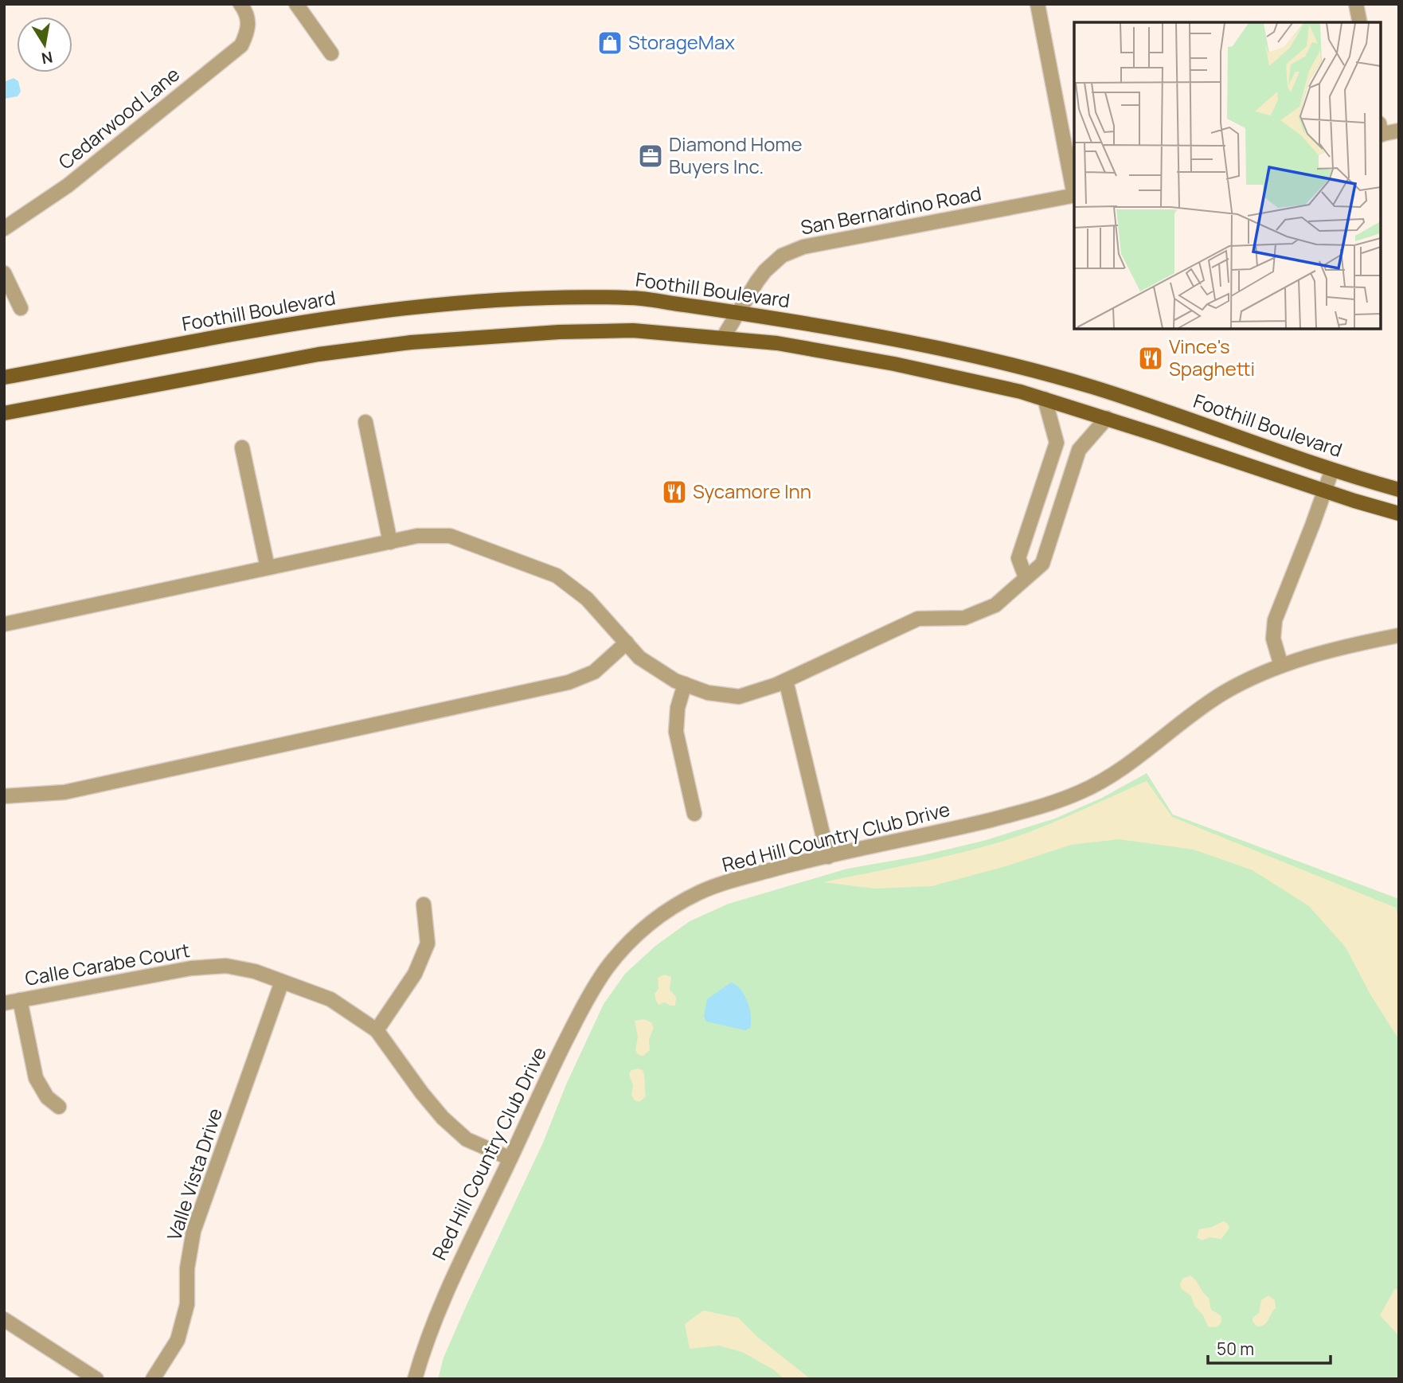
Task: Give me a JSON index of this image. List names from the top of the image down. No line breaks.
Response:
{"streets":{"main road":["Foothill Boulevard"],"street":["Cedarwood Lane","San Bernardino Road","Red Hill Country Club Drive","Calle Carabe Court","Valle Vista Drive"]},"crossings":[["San Bernardino Road","Foothill Boulevard"],["Calle Carabe Court","Valle Vista Drive"]],"places":{"shop":["StorageMax"],"office":["Diamond Home Buyers Inc."],"restaurant":["Vince's Spaghetti","Sycamore Inn"]},"scale_bar":"50 m","north":"bottom"}
